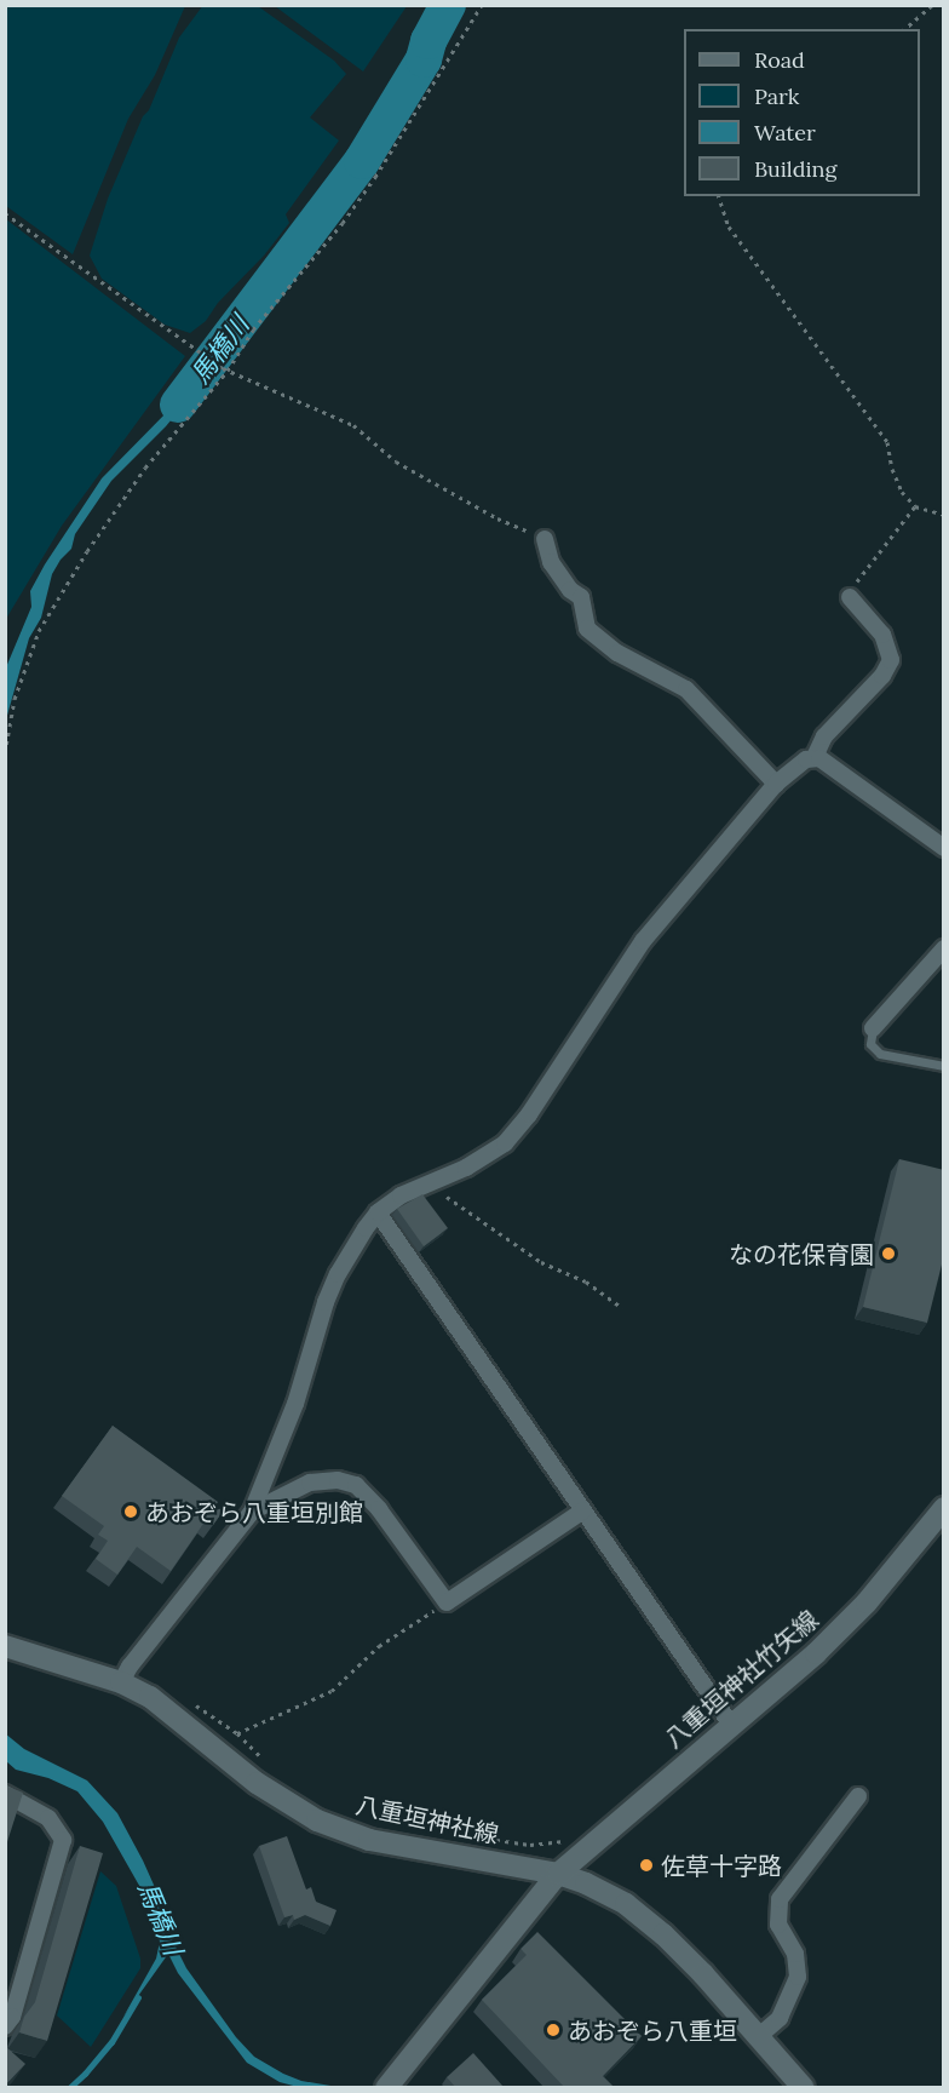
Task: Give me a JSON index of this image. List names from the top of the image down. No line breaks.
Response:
{"streets":{"main road":["八重垣神社竹矢線","八重垣神社線"]},"crossings":[["八重垣神社竹矢線","八重垣神社線"]],"water":["馬橋川"],"places":["なの花保育園","あおぞら八重垣別館","佐草十字路","あおぞら八重垣"],"legend":["Road","Park","Water","Building"]}
